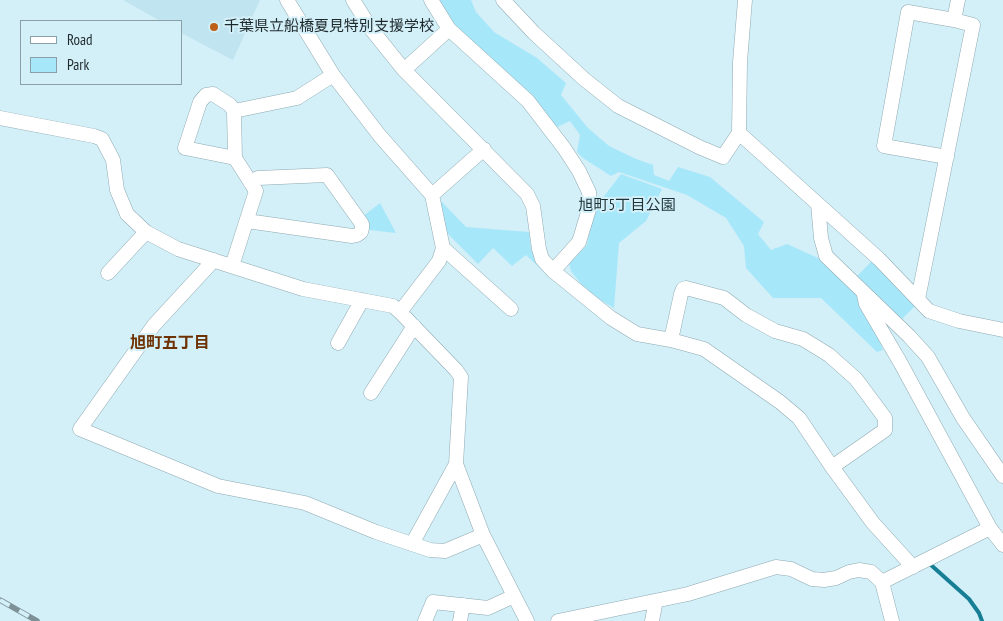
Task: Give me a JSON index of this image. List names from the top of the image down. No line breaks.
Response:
{"districts":["旭町五丁目"],"parks":["旭町5丁目公園"],"places":["千葉県立船橋夏見特別支援学校"],"legend":["Road","Park"]}
